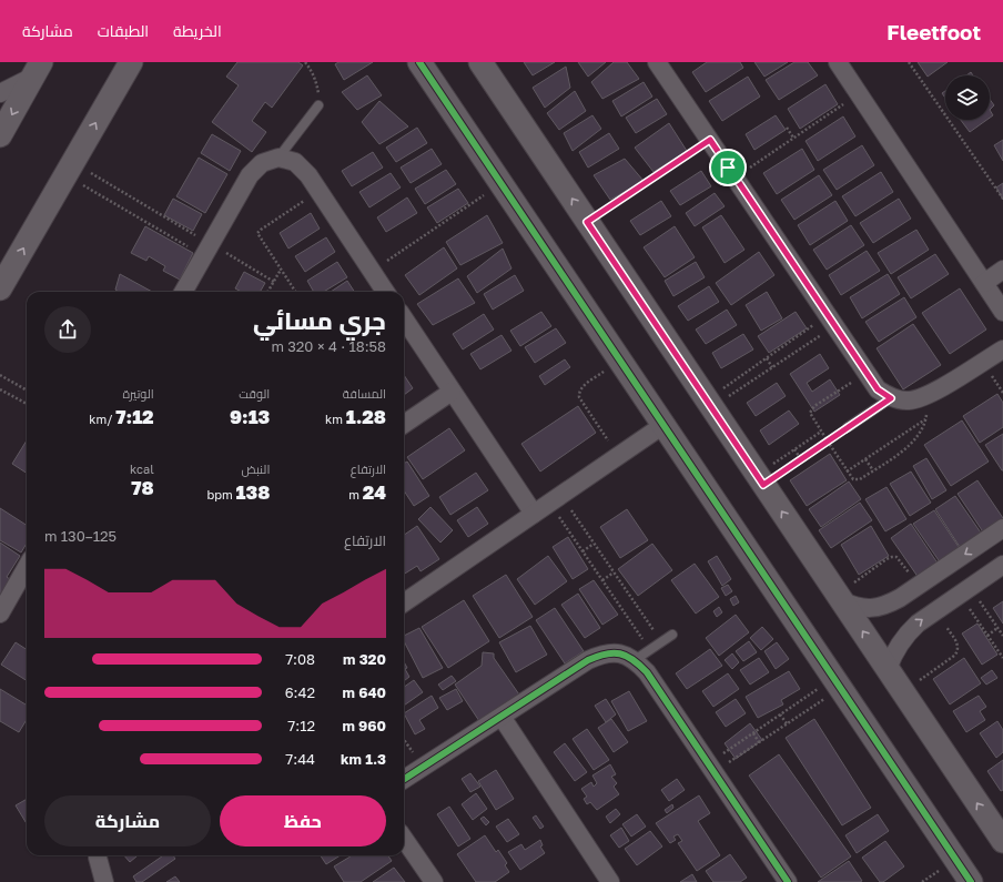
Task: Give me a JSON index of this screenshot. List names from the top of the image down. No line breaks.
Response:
{"page":{"header":"Fleetfoot","nav":["الخريطة","الطبقات","مشاركة"],"heading":["جري مسائي","18:58 · 4 × 320 m"],"stats":[["المسافة","1.28 km"],["الوقت","9:13"],["الوتيرة","7:12 /km"],["الارتفاع","24 m"],["النبض","138 bpm"],["kcal","78"]],"chart":["الارتفاع","125–130 m"],"list":[{"name":"320 m","note":"7:08"},{"name":"640 m","note":"6:42"},{"name":"960 m","note":"7:12"},{"name":"1.3 km","note":"7:44"}],"buttons":["حفظ","مشاركة"]}}
